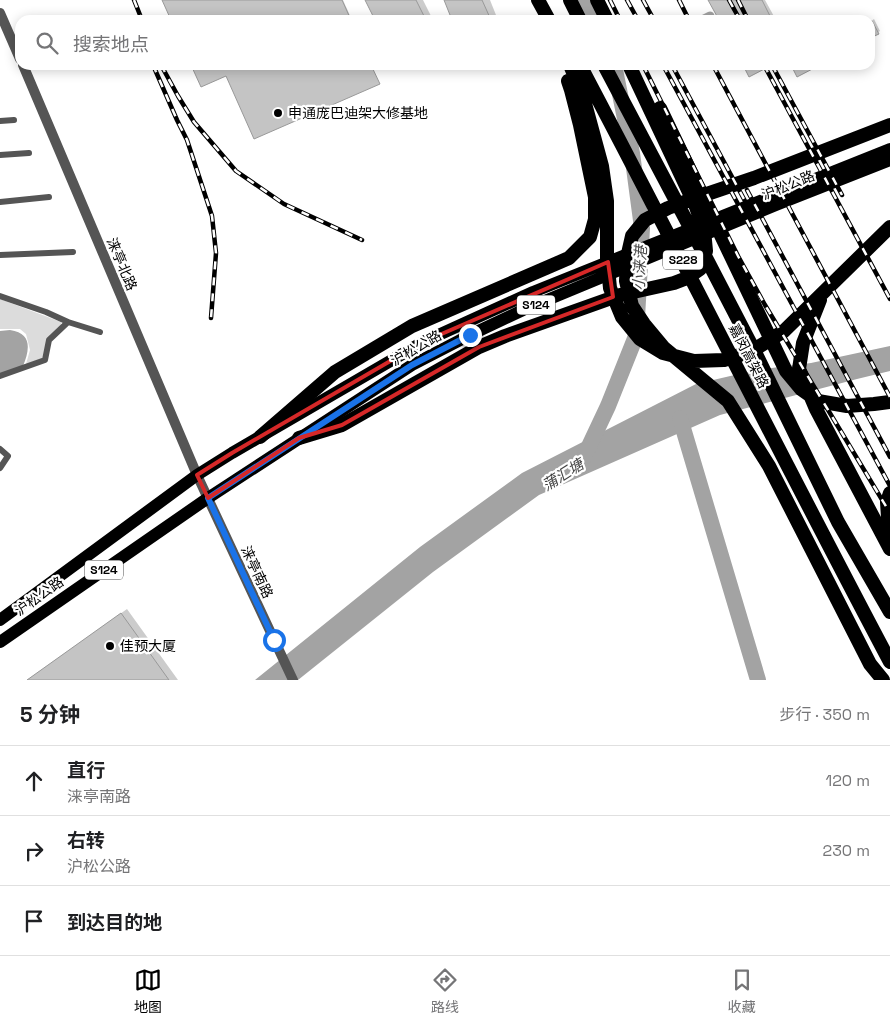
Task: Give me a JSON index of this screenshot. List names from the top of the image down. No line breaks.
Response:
{"streets":{"highway":["S228","嘉闵高架路"],"main road":["沪松公路","S124"],"street":["涞亭北路","涞亭南路"]},"crossings":[["沪松公路","涞亭北路"],["沪松公路","涞亭南路"],["涞亭北路","涞亭南路"]],"water":["小涞港","蒲汇塘"],"places":["申通庞巴迪架大修基地","佳预大厦"],"page":{"search":"搜索地点","heading":["5 分钟","步行 · 350 m"],"list":[["直行","涞亭南路","120 m"],["右转","沪松公路","230 m"],"到达目的地"],"nav":["地图","路线","收藏"]}}
